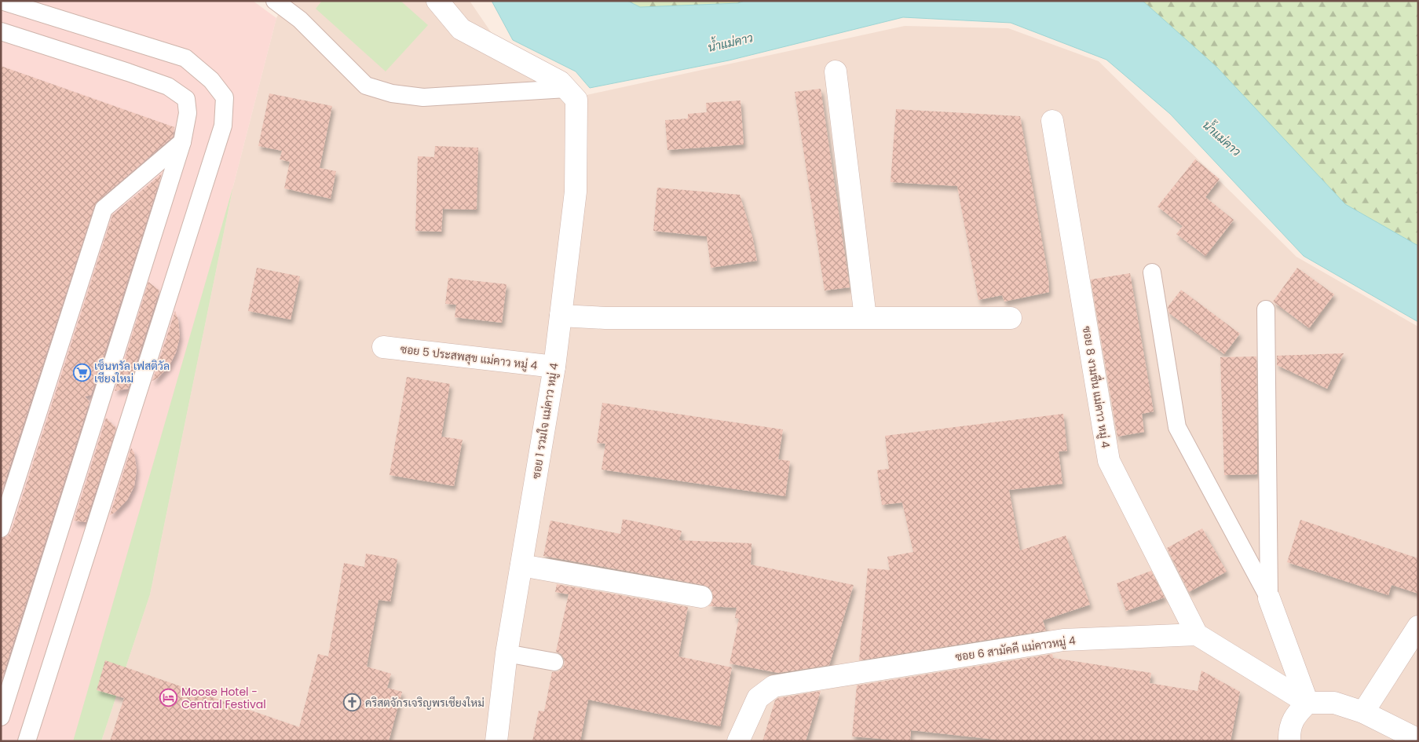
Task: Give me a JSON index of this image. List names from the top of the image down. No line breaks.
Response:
{"streets":{"street":["ซอย 5 ประสพสุข แม่คาว หมู่ 4","ซอย 8 งามชื่น แม่คาว หมู่ 4","ซอย 1 รวมใจ แม่คาว หมู่ 4","ซอย 6 สามัคคี แม่คาวหมู่ 4"]},"crossings":[["ซอย 5 ประสพสุข แม่คาว หมู่ 4","ซอย 1 รวมใจ แม่คาว หมู่ 4"],["ซอย 8 งามชื่น แม่คาว หมู่ 4","ซอย 6 สามัคคี แม่คาวหมู่ 4"]],"water":["น้ำแม่คาว"],"places":{"supermarket":["เซ็นทรัล เฟสติวัล เชียงใหม่"],"hotel":["Moose Hotel - Central Festival"],"church":["คริสตจักรเจริญพรเชียงใหม่"]}}
